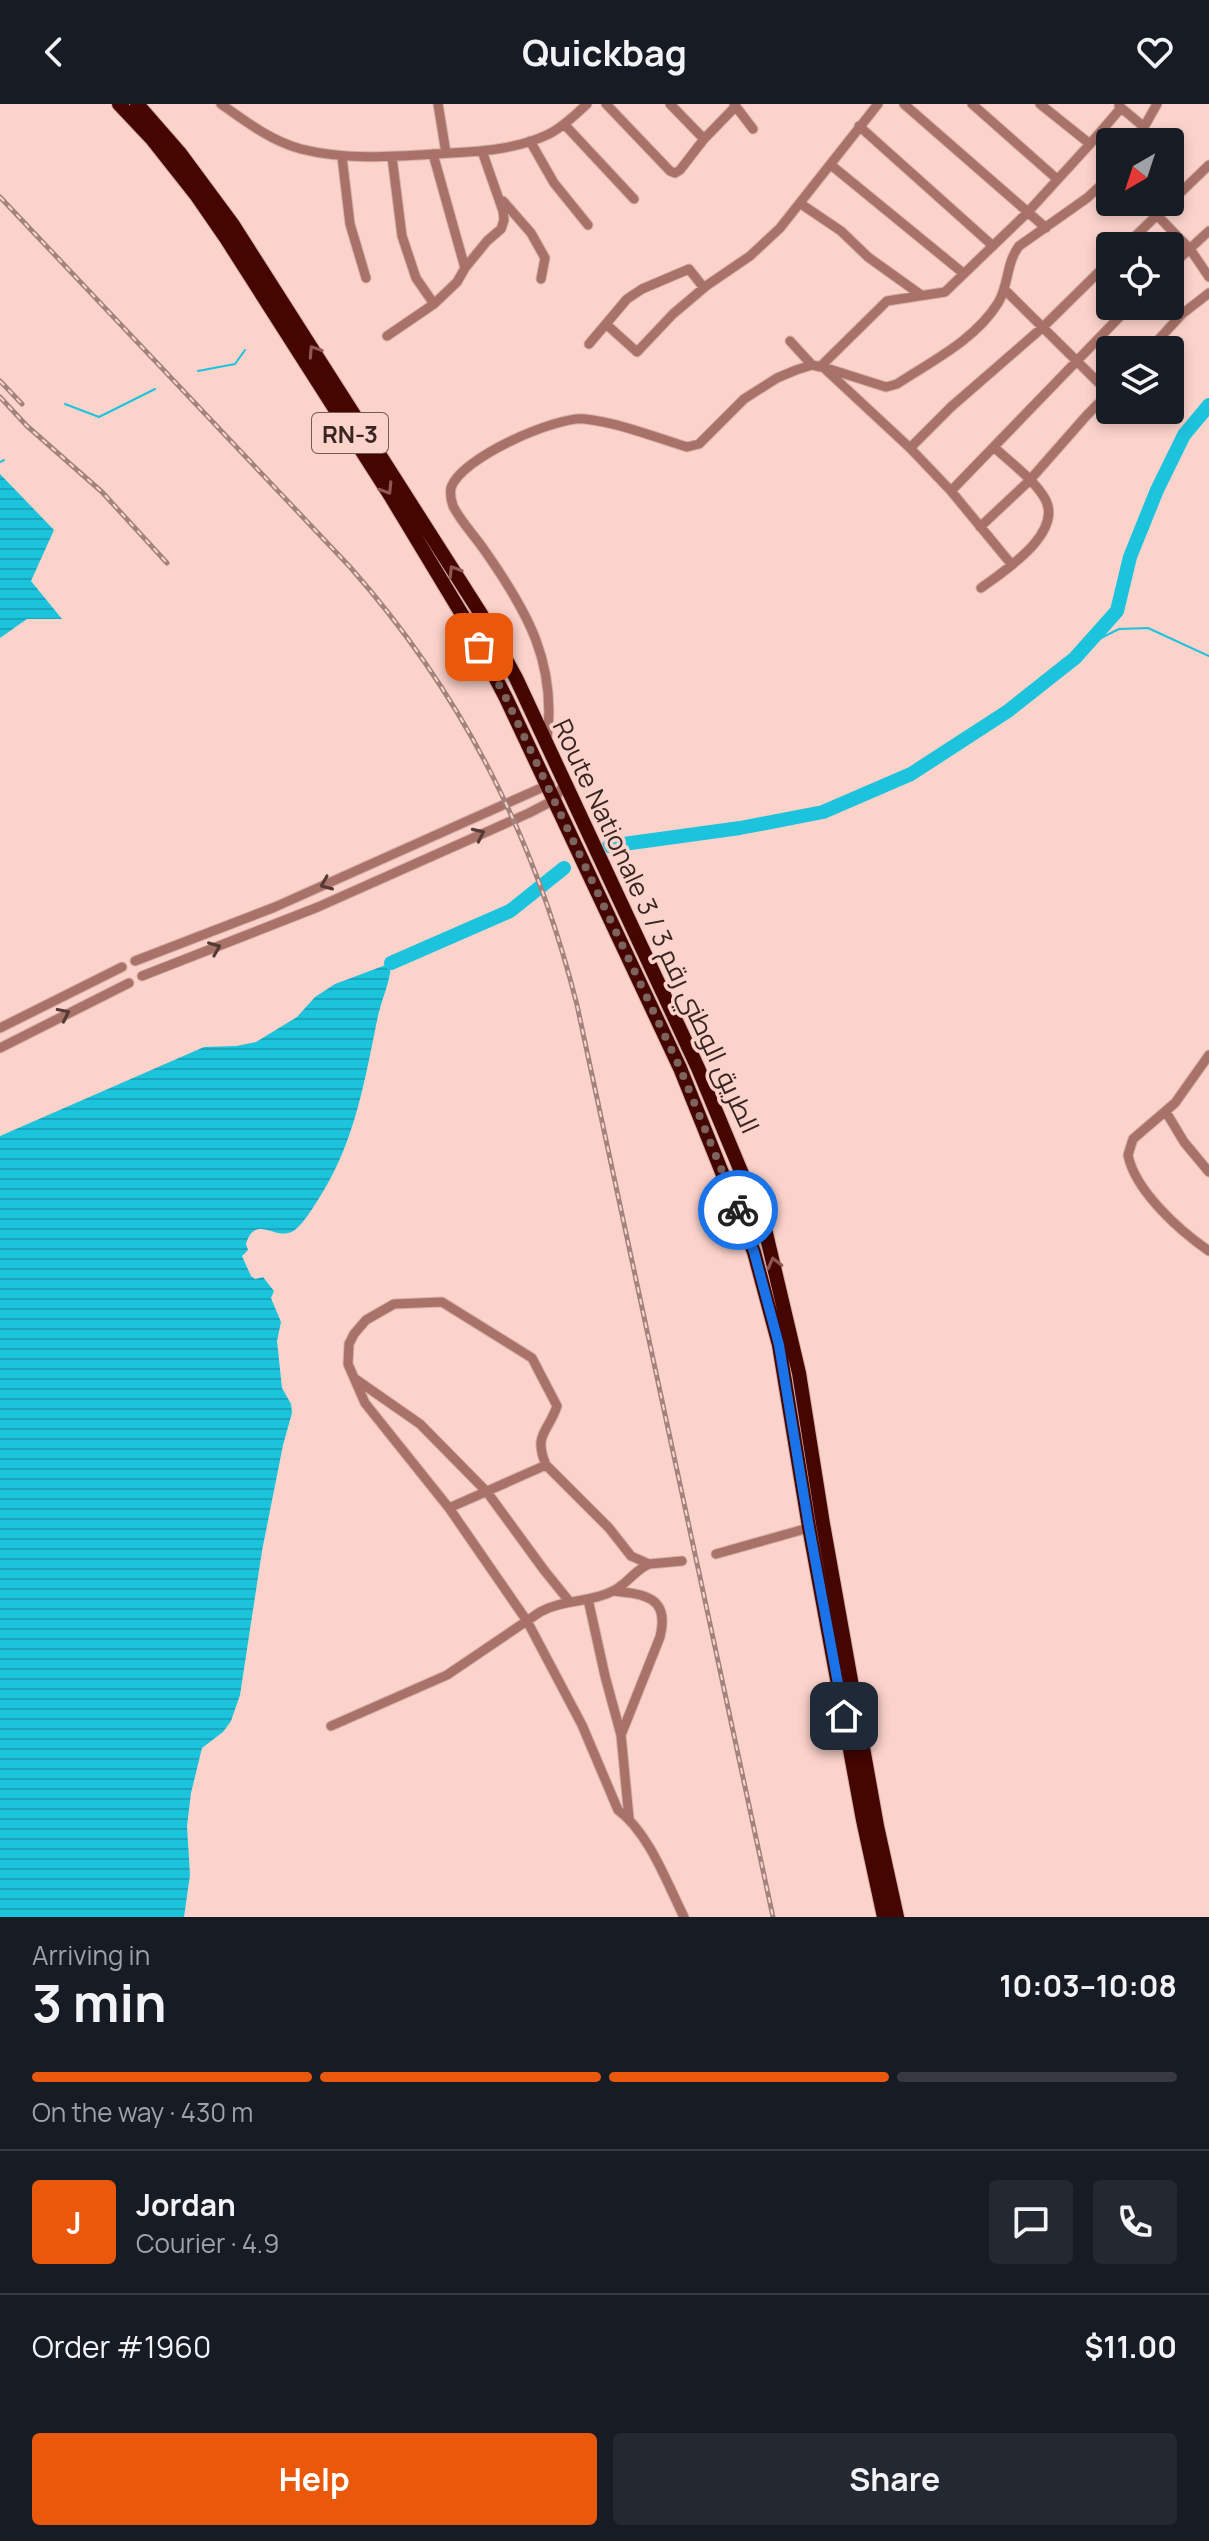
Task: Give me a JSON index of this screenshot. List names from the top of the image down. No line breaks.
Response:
{"streets":{"highway":["RN-3","Route Nationale 3 / الطريق الوطني رقم 3"]},"north":"bottom left","page":{"header":"Quickbag","heading":["3 min","Arriving in","10:03–10:08"],"panel":["Jordan","Courier · 4.9","Order #1960","$11.00"],"bar":"On the way · 430 m","round":"J","buttons":["Help","Share"]}}
